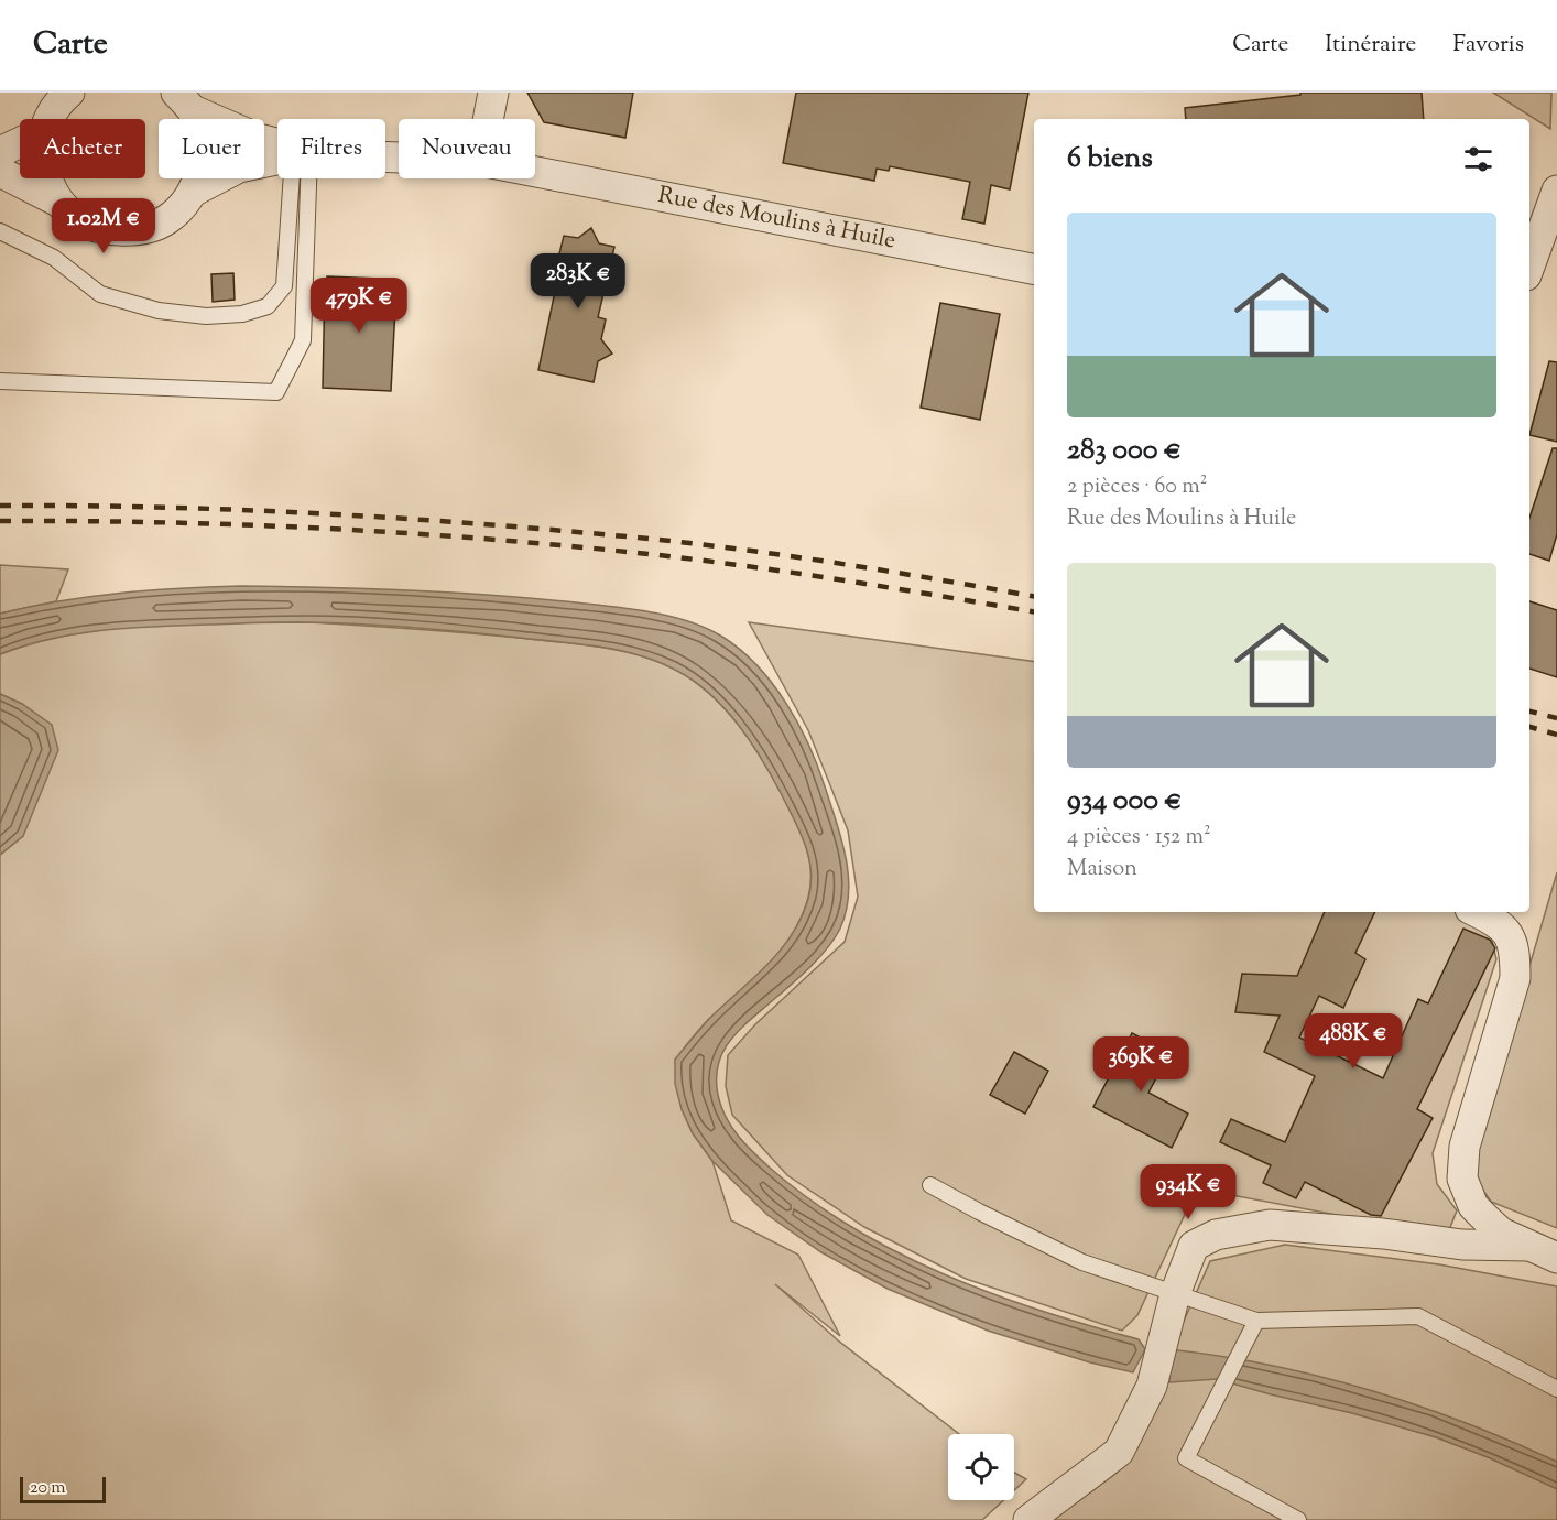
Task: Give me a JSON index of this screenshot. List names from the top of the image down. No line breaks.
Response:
{"streets":{"street":["Rue des Moulins à Huile"]},"scale_bar":"20 m","page":{"header":"Carte","nav":["Carte","Itinéraire","Favoris"],"chip":["Acheter","Louer","Filtres","Nouveau"],"heading":"6 biens","price":["1.02M €","283K €","479K €","488K €","369K €","934K €"],"list":[{"name":"283 000 €","note":"2 pièces · 60 m² · Rue des Moulins à Huile"},{"name":"934 000 €","note":"4 pièces · 152 m² · Maison"}],"scale":"20 m"}}
